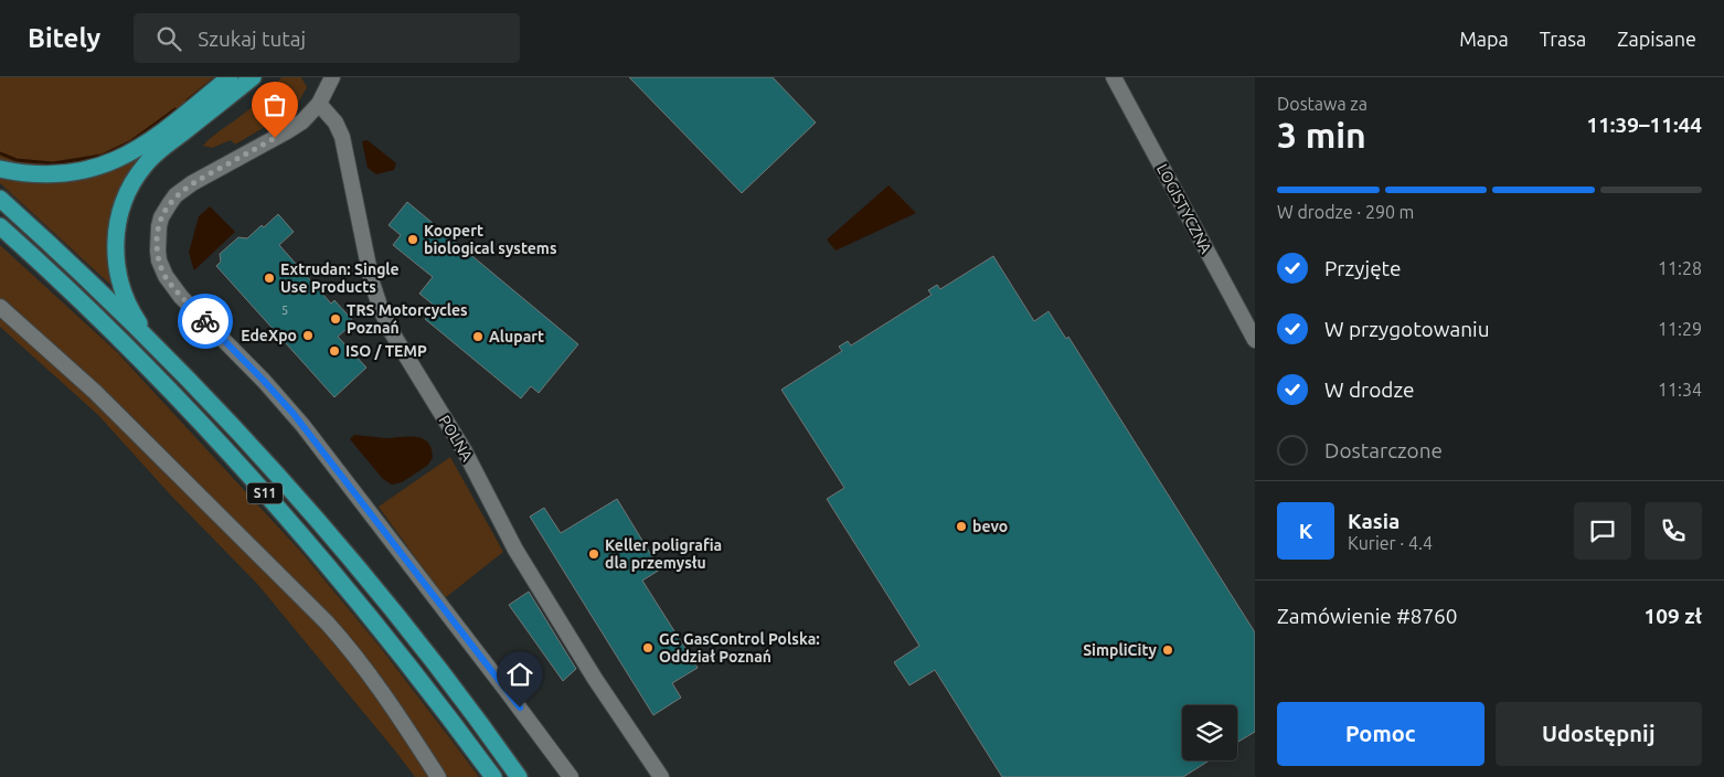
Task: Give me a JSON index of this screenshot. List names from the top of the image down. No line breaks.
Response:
{"streets":{"highway":["S11"],"street":["LOGISTYCZNA","POLNA"]},"places":["Koopert biological systems","Extrudan: Single Use Products","TRS Motorcycles Poznań","EdeXpo","Alupart","ISO / TEMP","bevo","Keller poligrafia dla przemysłu","GC GasControl Polska: Oddział Poznań","SimpliCity"],"house_numbers":["5"],"page":{"header":"Bitely","search":"Szukaj tutaj","nav":["Mapa","Trasa","Zapisane"],"heading":["3 min","Dostawa za","11:39–11:44"],"panel":["Kasia","Kurier · 4.4","Zamówienie #8760","109 zł"],"bar":"W drodze · 290 m","list":[["Przyjęte","11:28"],["W przygotowaniu","11:29"],["W drodze","11:34"],"Dostarczone"],"round":"K","buttons":["Pomoc","Udostępnij"]}}
